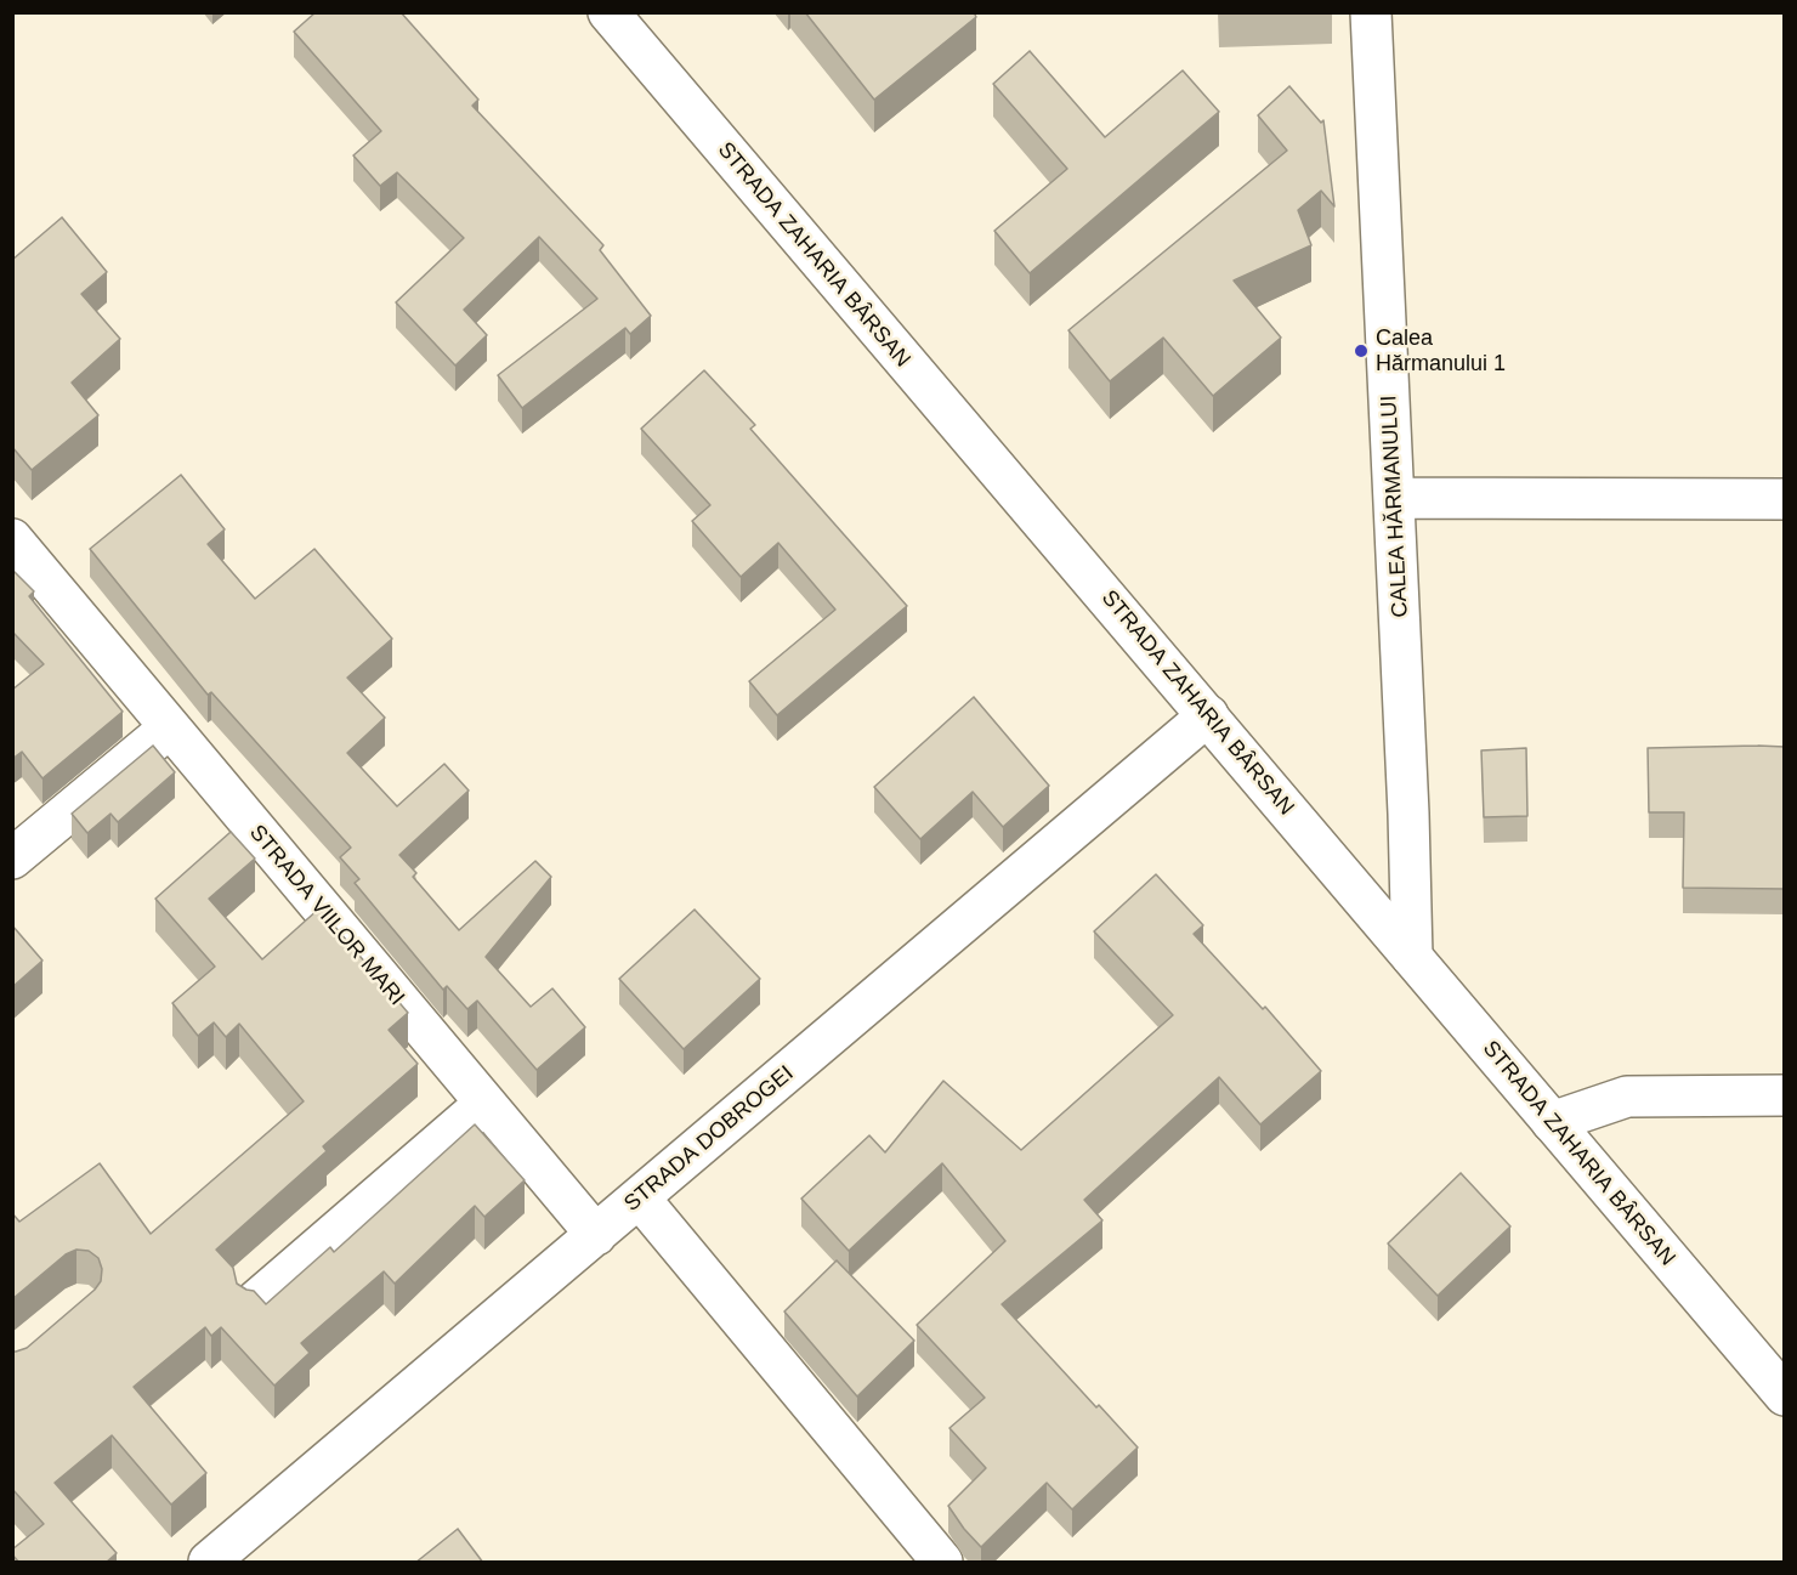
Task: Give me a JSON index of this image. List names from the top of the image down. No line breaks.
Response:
{"streets":{"street":["STRADA ZAHARIA BÂRSAN","CALEA HĂRMANULUI","STRADA VIILOR MARI","STRADA DOBROGEI"]},"crossings":[["STRADA ZAHARIA BÂRSAN","CALEA HĂRMANULUI"],["STRADA ZAHARIA BÂRSAN","STRADA DOBROGEI"],["STRADA VIILOR MARI","STRADA DOBROGEI"]],"places":["Calea Hărmanului 1"]}
